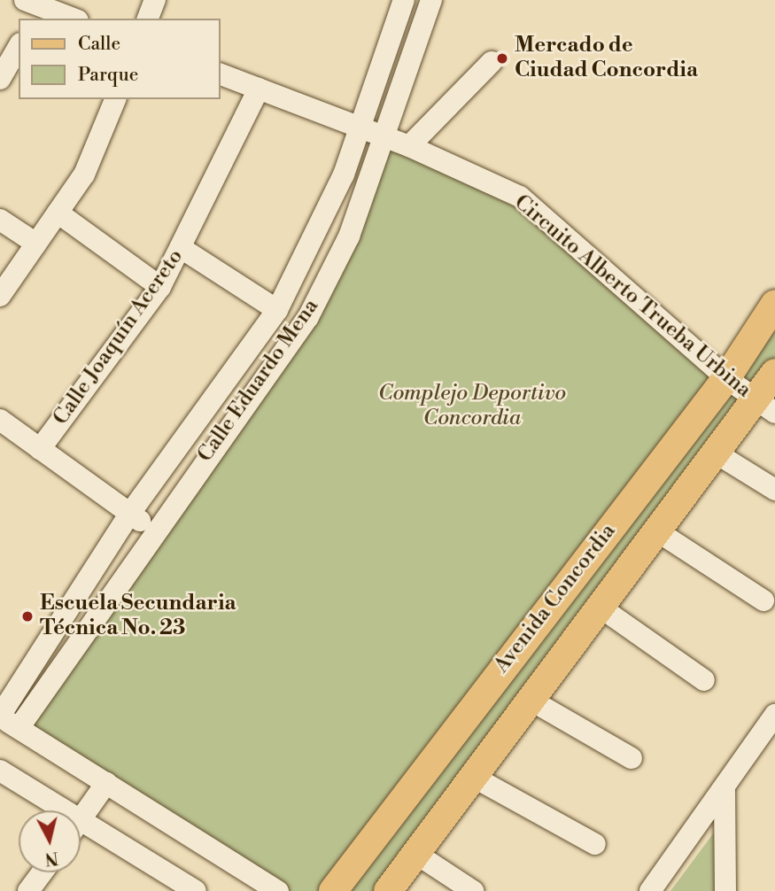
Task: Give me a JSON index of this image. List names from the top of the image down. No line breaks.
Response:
{"streets":{"main road":["Avenida Concordia"],"street":["Circuito Alberto Trueba Urbina","Calle Joaquín Acereto","Calle Eduardo Mena"]},"crossings":[["Circuito Alberto Trueba Urbina","Calle Joaquín Acereto"],["Circuito Alberto Trueba Urbina","Calle Eduardo Mena"],["Circuito Alberto Trueba Urbina","Avenida Concordia"],["Calle Joaquín Acereto","Calle Eduardo Mena"]],"parks":["Complejo Deportivo Concordia"],"places":["Mercado de Ciudad Concordia","Escuela Secundaria Técnica No. 23"],"legend":["Calle","Parque"],"north":"bottom"}
